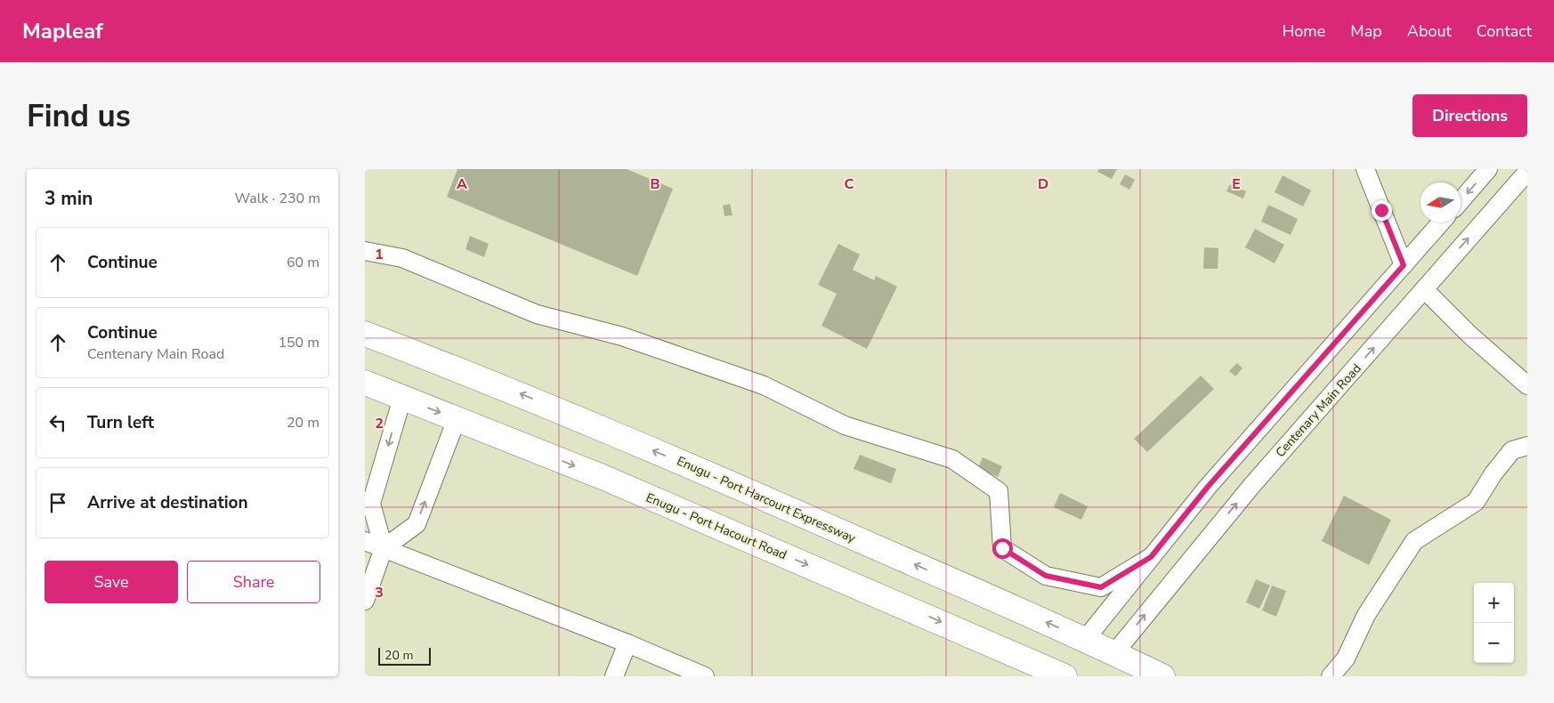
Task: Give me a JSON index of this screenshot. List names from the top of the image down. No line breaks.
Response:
{"streets":{"highway":["Enugu - Port Harcourt Expressway","Enugu - Port Hacourt Road"],"street":["Centenary Main Road"]},"crossings":[["Centenary Main Road","Enugu - Port Harcourt Expressway"]],"one_way":["Enugu - Port Harcourt Expressway","Enugu - Port Hacourt Road"],"scale_bar":"20 m","north":"left","page":{"header":"Mapleaf","nav":["Home","Map","About","Contact"],"buttons":["Directions",["Save","Share"]],"title":"Find us","heading":["3 min","Walk · 230 m"],"list":[["Continue","60 m"],["Continue","Centenary Main Road","150 m"],["Turn left","20 m"],"Arrive at destination"],"map_buttons":["+","−"],"scale":"20 m"},"grid":{"columns":["A","B","C","D","E"],"rows":["1","2","3"]}}
